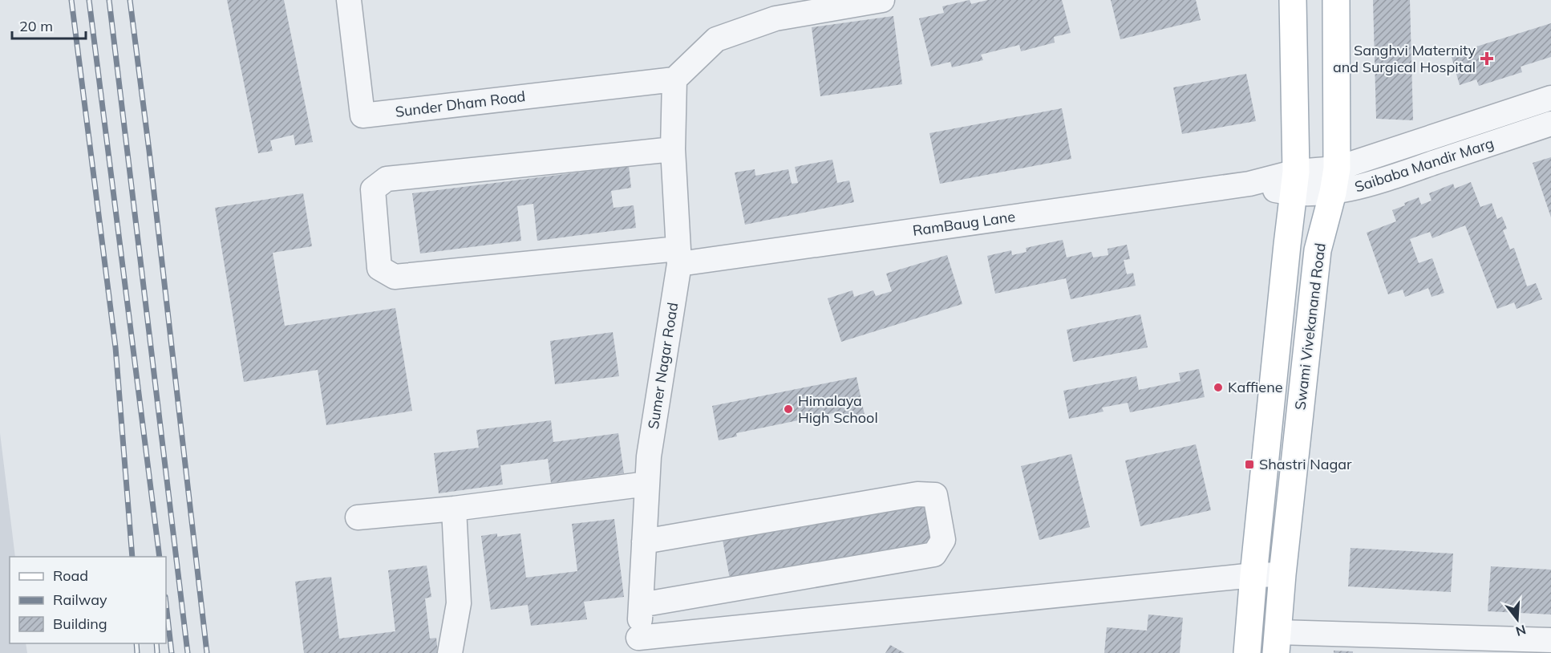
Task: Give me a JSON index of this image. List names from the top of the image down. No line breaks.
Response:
{"streets":{"main road":["Swami Vivekanand Road"],"street":["Sunder Dham Road","Saibaba Mandir Marg","RamBaug Lane","Sumer Nagar Road"]},"crossings":[["Sunder Dham Road","Sumer Nagar Road"],["Saibaba Mandir Marg","RamBaug Lane"],["Saibaba Mandir Marg","Swami Vivekanand Road"],["RamBaug Lane","Sumer Nagar Road"]],"places":{"health":["Sanghvi Maternity and Surgical Hospital"],"other":["Kaffiene","Himalaya High School"],"transit":["Shastri Nagar"]},"legend":["Road","Railway","Building"],"scale_bar":"20 m","north":"bottom"}
